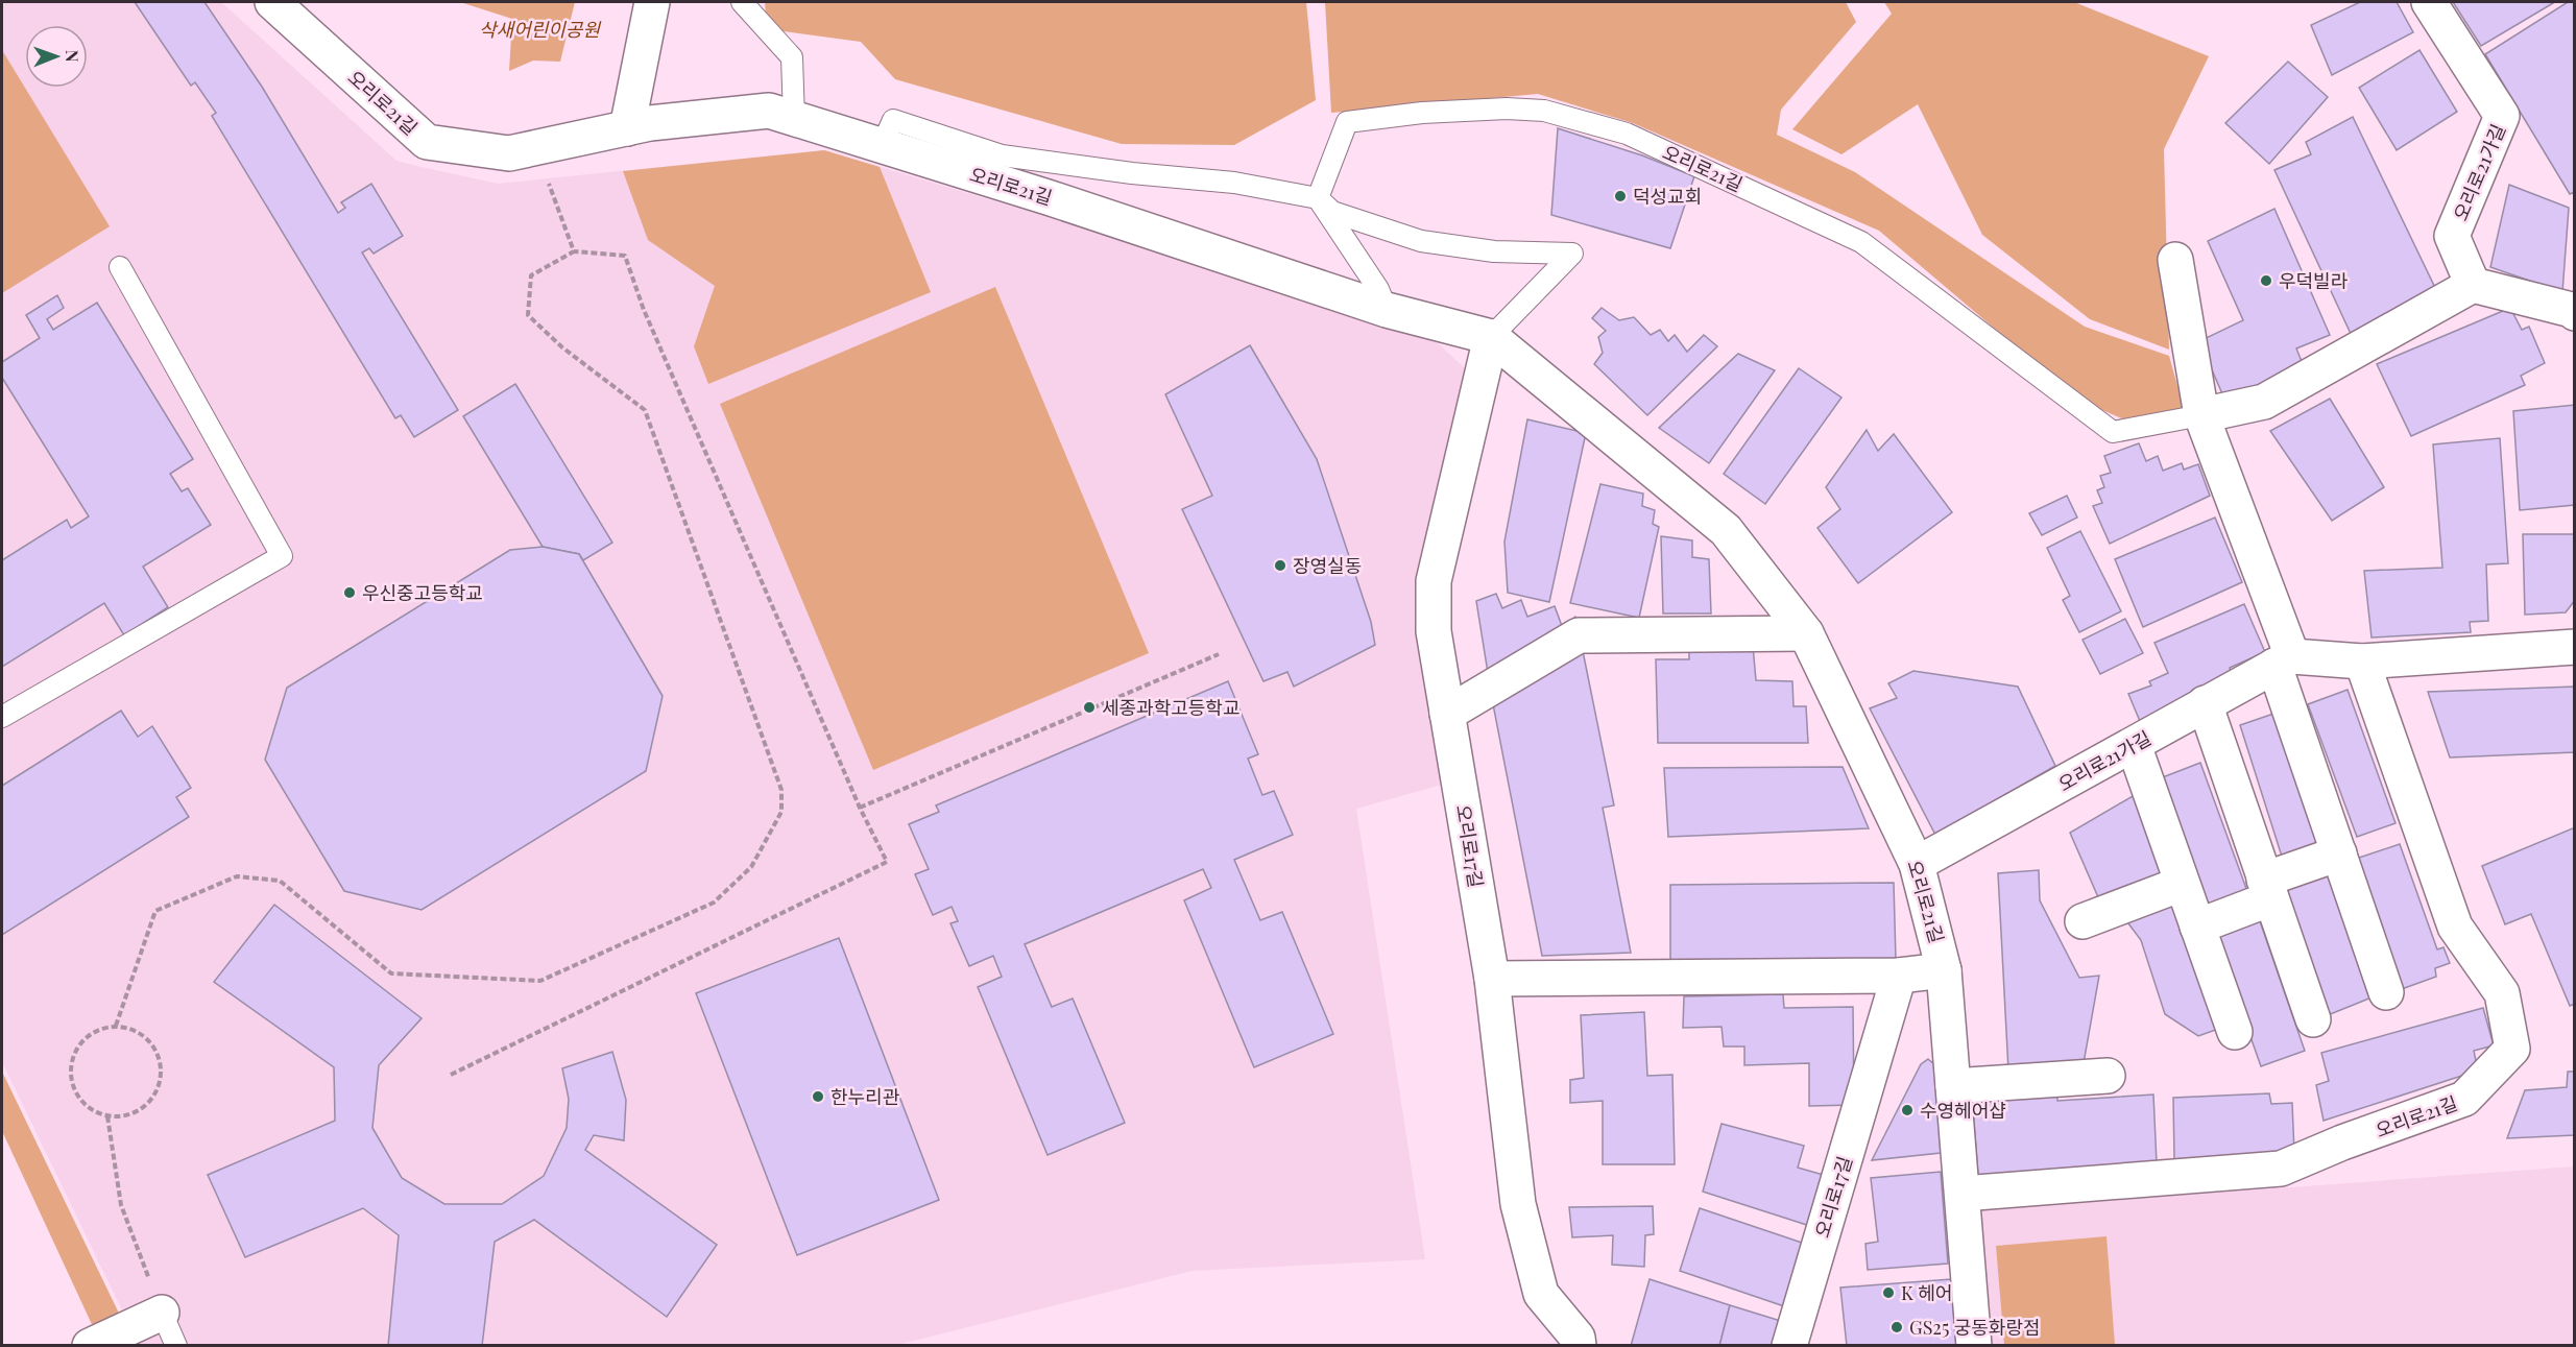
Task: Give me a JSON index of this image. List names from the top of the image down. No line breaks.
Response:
{"streets":{"street":["오리로21길","오리로21가길","오리로17길"]},"crossings":[["오리로21길","오리로21가길"],["오리로21길","오리로17길"]],"parks":["삭새어린이공원"],"places":["덕성교회","우덕빌라","장영실동","우신중고등학교","세종과학고등학교","한누리관","수영헤어샵","K 헤어","GS25 궁동화랑점"],"north":"right"}
